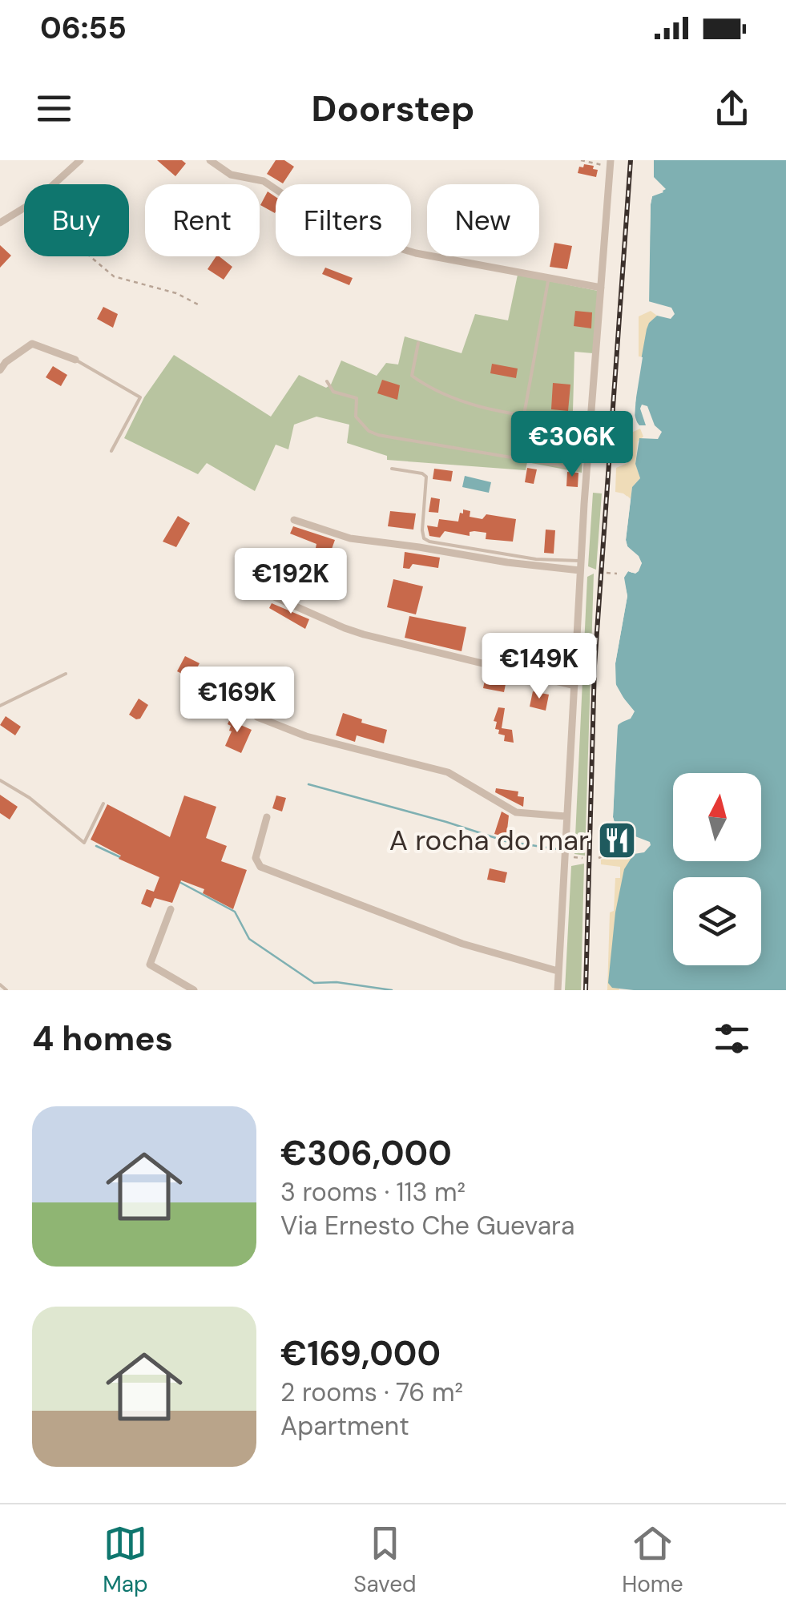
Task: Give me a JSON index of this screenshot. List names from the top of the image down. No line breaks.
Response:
{"places":{"restaurant":["A rocha do mar"]},"north":"top","page":{"status":"06:55","header":"Doorstep","chip":["Buy","Rent","Filters","New"],"price":["€306K","€192K","€149K","€169K"],"heading":"4 homes","list":[{"name":"€306,000","note":"3 rooms · 113 m² · Via Ernesto Che Guevara"},{"name":"€169,000","note":"2 rooms · 76 m² · Apartment"}],"tabs":["Map","Saved","Home"]}}
